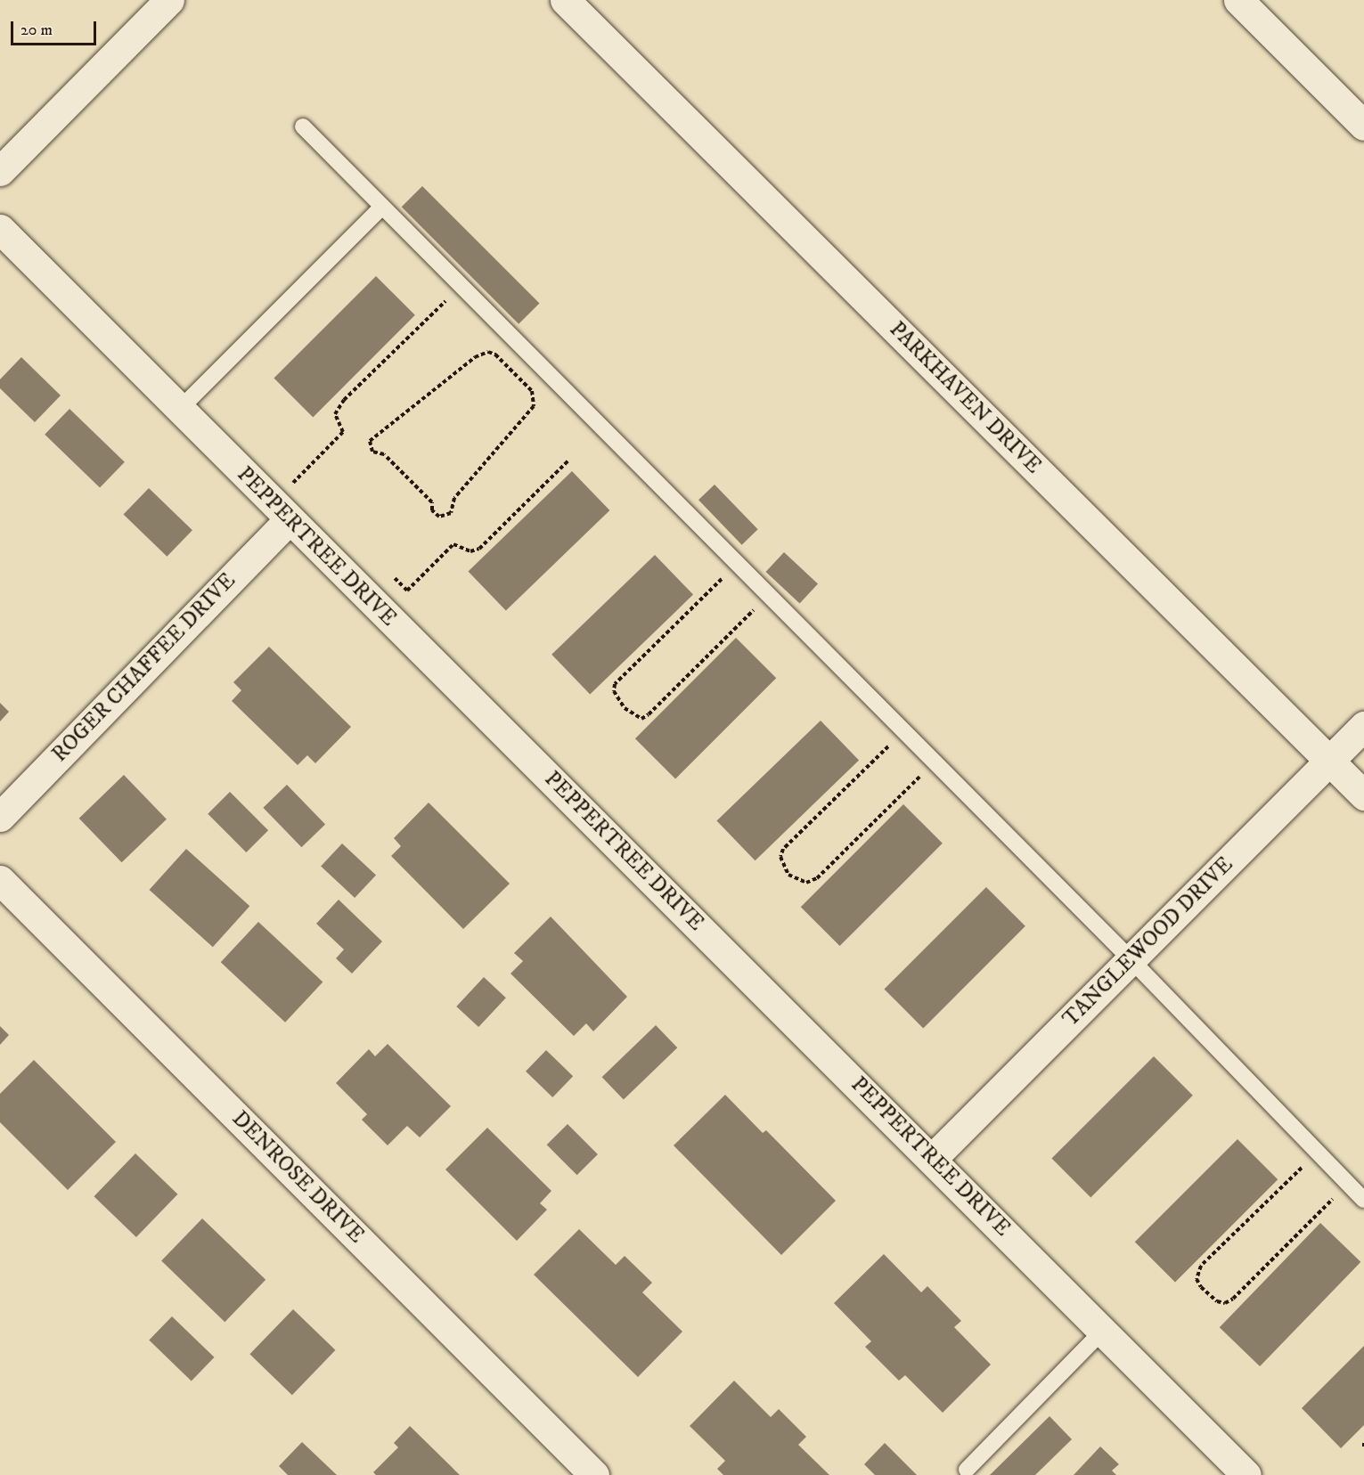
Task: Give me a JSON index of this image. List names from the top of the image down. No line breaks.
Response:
{"streets":{"street":["PARKHAVEN DRIVE","PEPPERTREE DRIVE","ROGER CHAFFEE DRIVE","TANGLEWOOD DRIVE","DENROSE DRIVE"]},"crossings":[["PARKHAVEN DRIVE","TANGLEWOOD DRIVE"],["PEPPERTREE DRIVE","ROGER CHAFFEE DRIVE"],["PEPPERTREE DRIVE","TANGLEWOOD DRIVE"]],"scale_bar":"20 m"}
